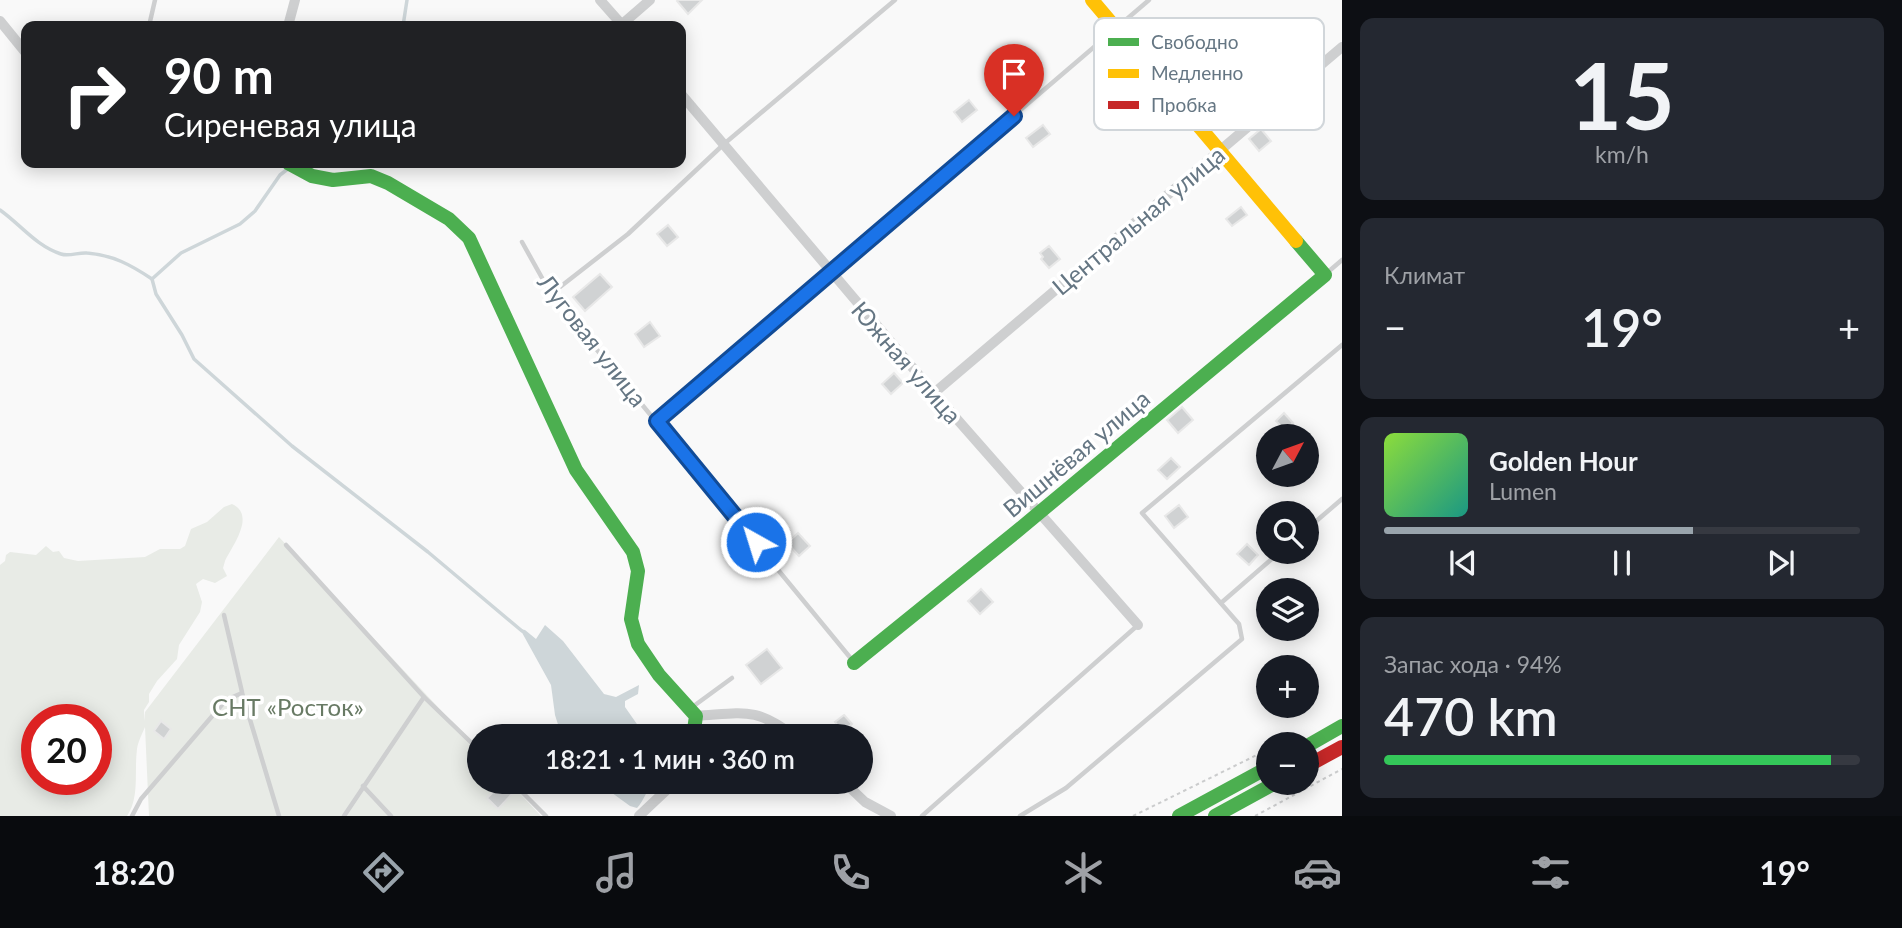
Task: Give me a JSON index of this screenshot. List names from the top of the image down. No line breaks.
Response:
{"streets":{"street":["Центральная улица","Южная улица","Вишнёвая улица"],"lane":["Луговая улица"]},"crossings":[["Центральная улица","Южная улица"],["Луговая улица","Вишнёвая улица"],["Южная улица","Вишнёвая улица"]],"parks":["СНТ «Росток»"],"legend":["Свободно","Медленно","Пробка"],"north":"top right","page":{"tile":[["15","km/h"],"Климат",["Запас хода · 94%","470 km"]],"turn":["90 m","Сиреневая улица"],"heat":["−","19°","+"],"map_buttons":["+","−"],"song":["Golden Hour","Lumen"],"limit":"20","trip":"18:21 · 1 мин · 360 m","tabs":["18:20","19°"]}}
